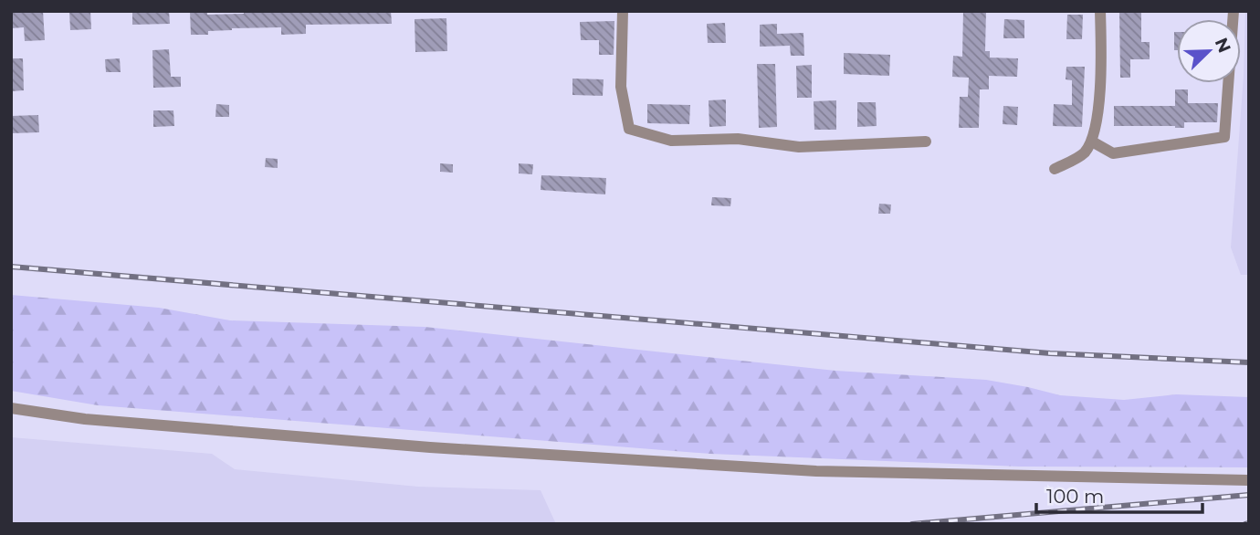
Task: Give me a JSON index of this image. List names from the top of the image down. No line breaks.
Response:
{"scale_bar":"100 m","north":"top right"}
